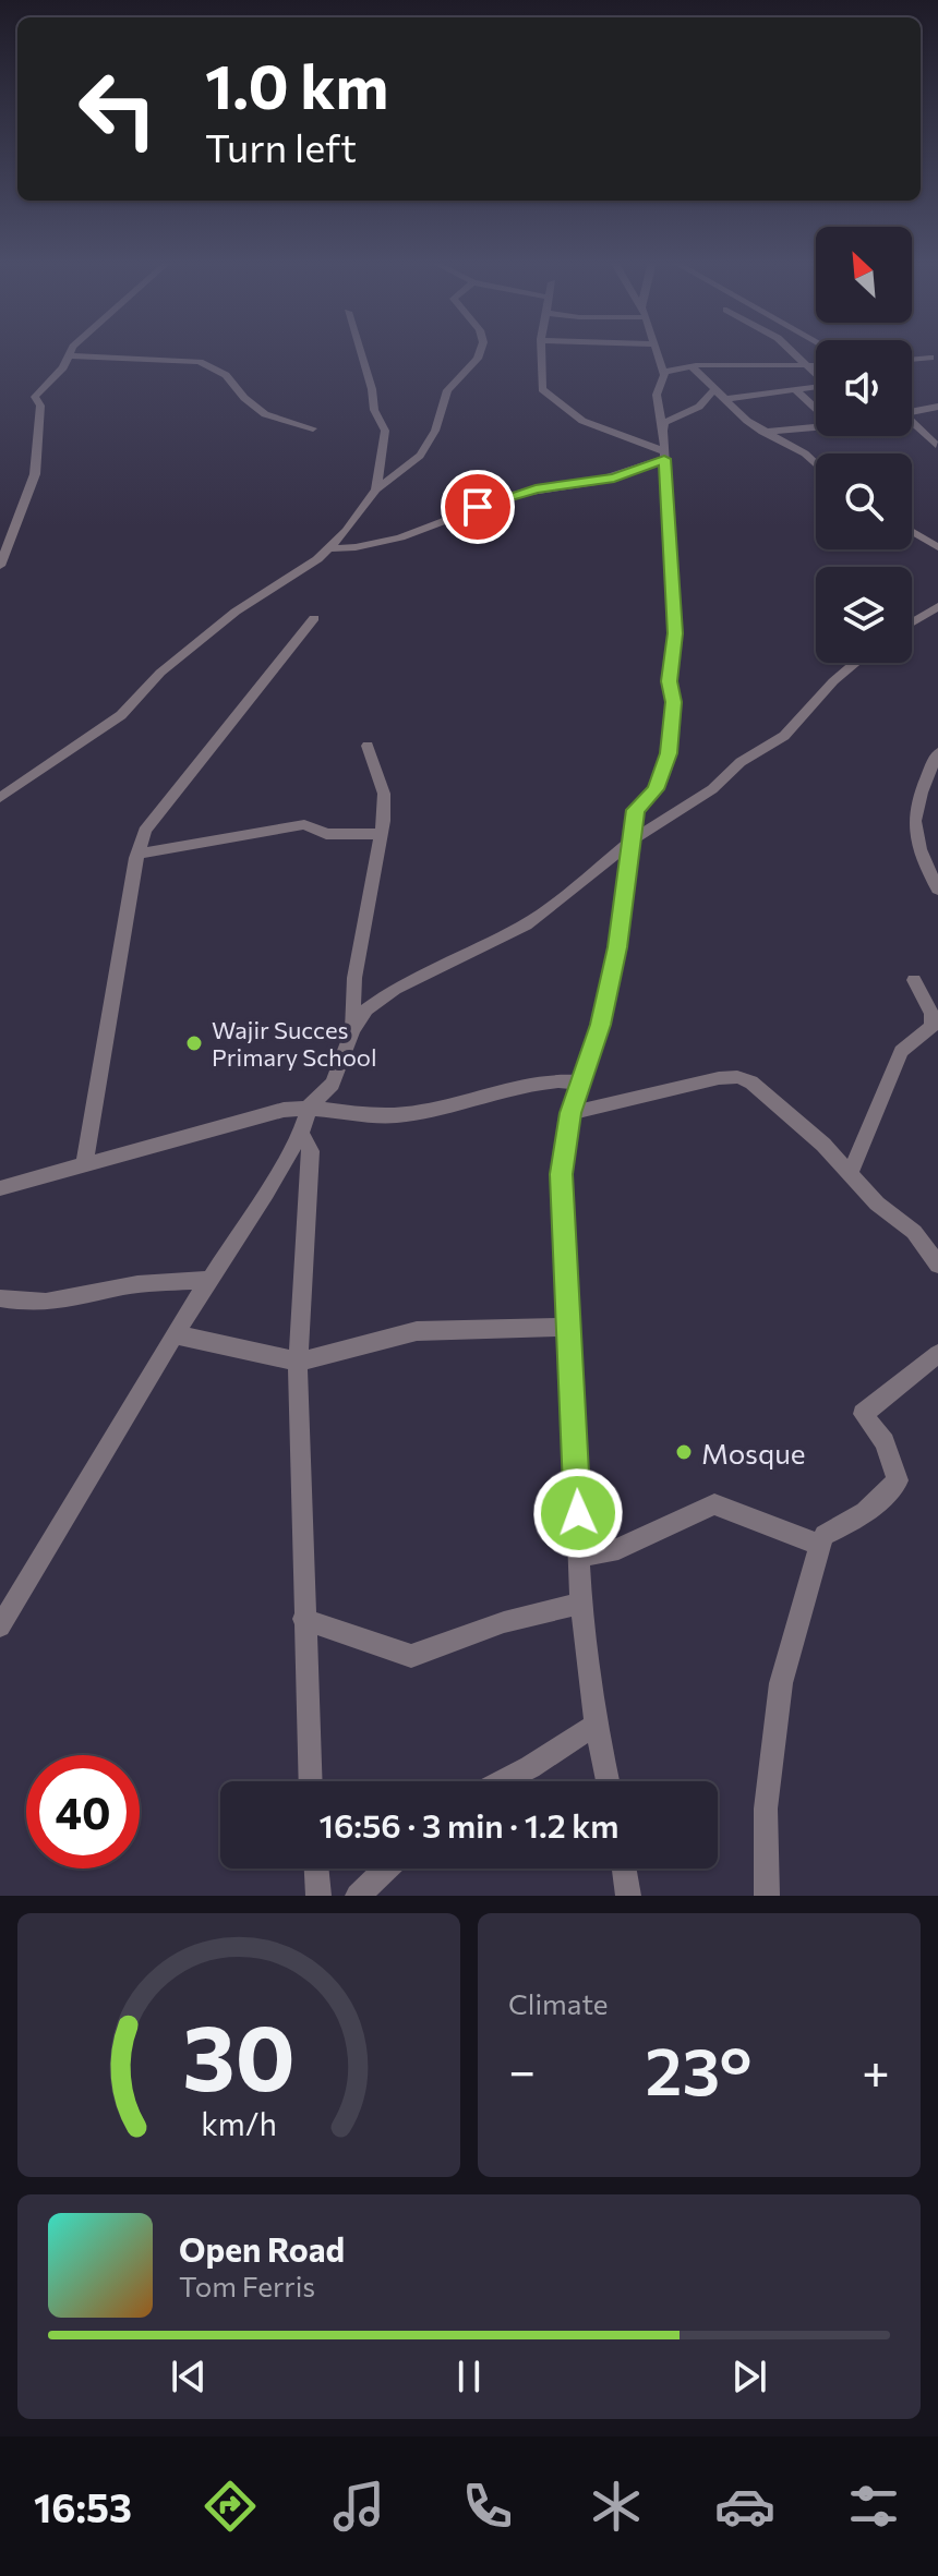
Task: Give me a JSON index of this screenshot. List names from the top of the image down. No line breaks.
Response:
{"places":["Wajir Succes Primary School","Mosque"],"north":"top left","page":{"turn":["1.0 km","Turn left"],"limit":"40","trip":"16:56 · 3 min · 1.2 km","tile":"Climate","heat":["−","23°","+"],"song":["Open Road","Tom Ferris"],"tabs":"16:53","gauge":["30","km/h"]}}
